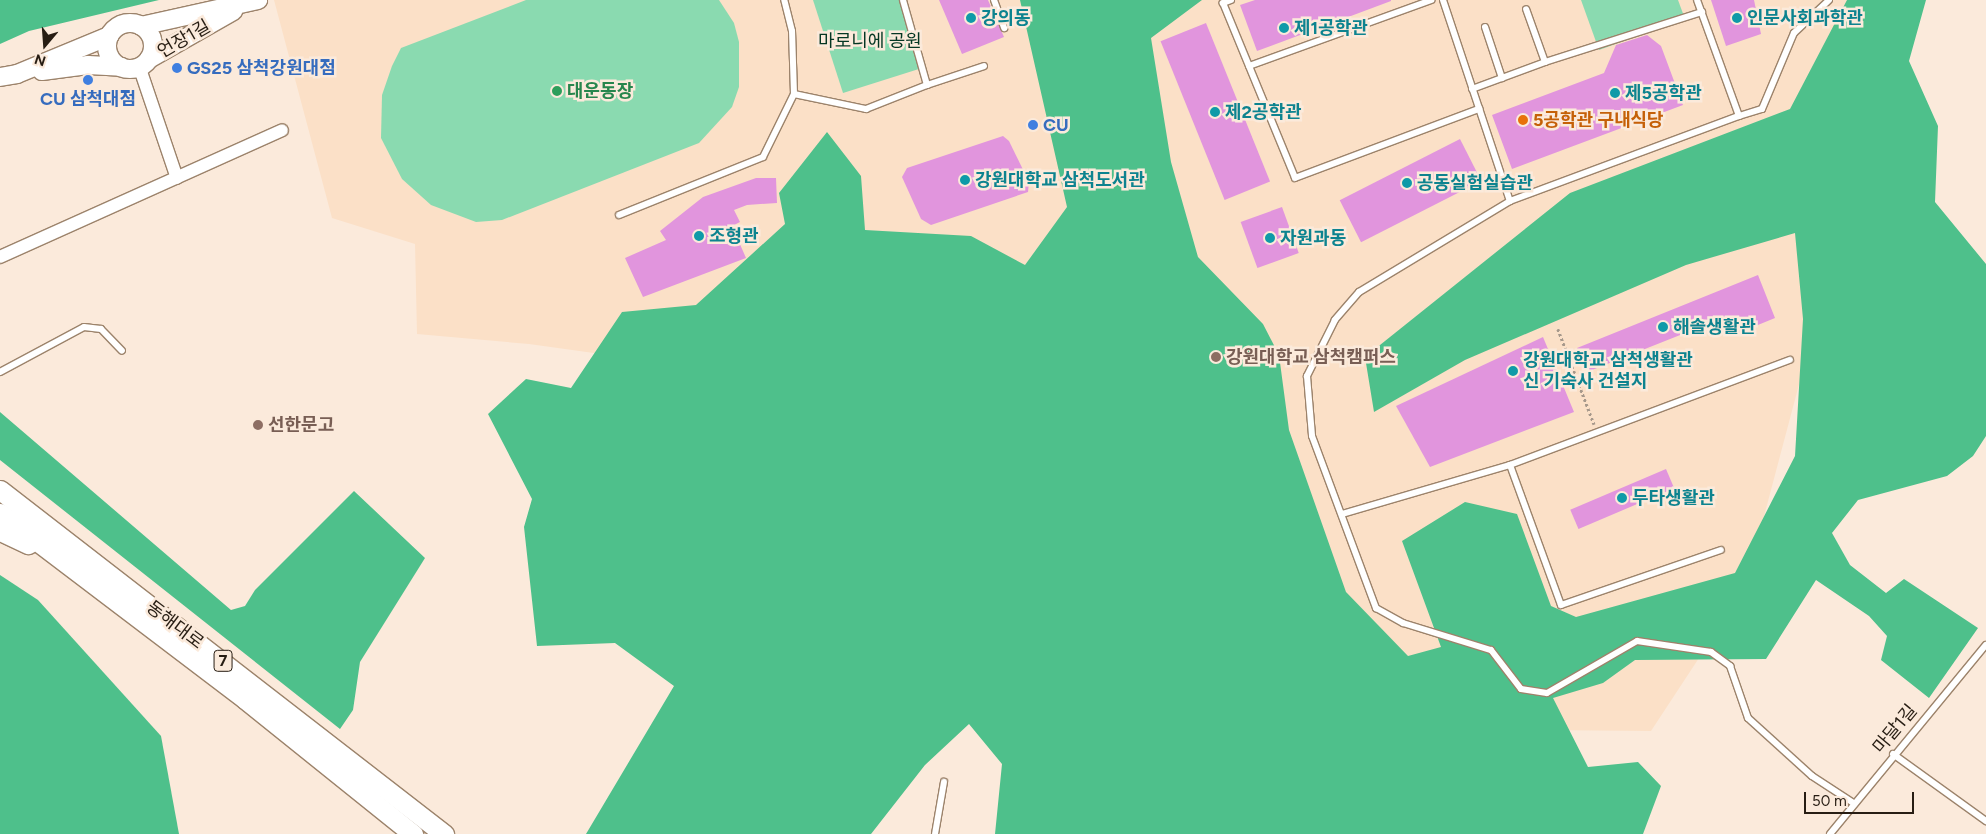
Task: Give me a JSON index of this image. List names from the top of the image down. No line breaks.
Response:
{"streets":{"main road":["동해대로","7"],"street":["언장1길"],"lane":["마달1길"]},"parks":["마로니에 공원"],"places":["강의동","인문사회과학관","제1공학관","GS25 삼척강원대점","CU 삼척대점","대운동장","제5공학관","제2공학관","5공학관 구내식당","CU","강원대학교 삼척도서관","공동실험실습관","조형관","자원과동","해솔생활관","강원대학교 삼척캠퍼스","강원대학교 삼척생활관 신 기숙사 건설지","선한문고","두타생활관"],"scale_bar":"50 m","north":"bottom"}
